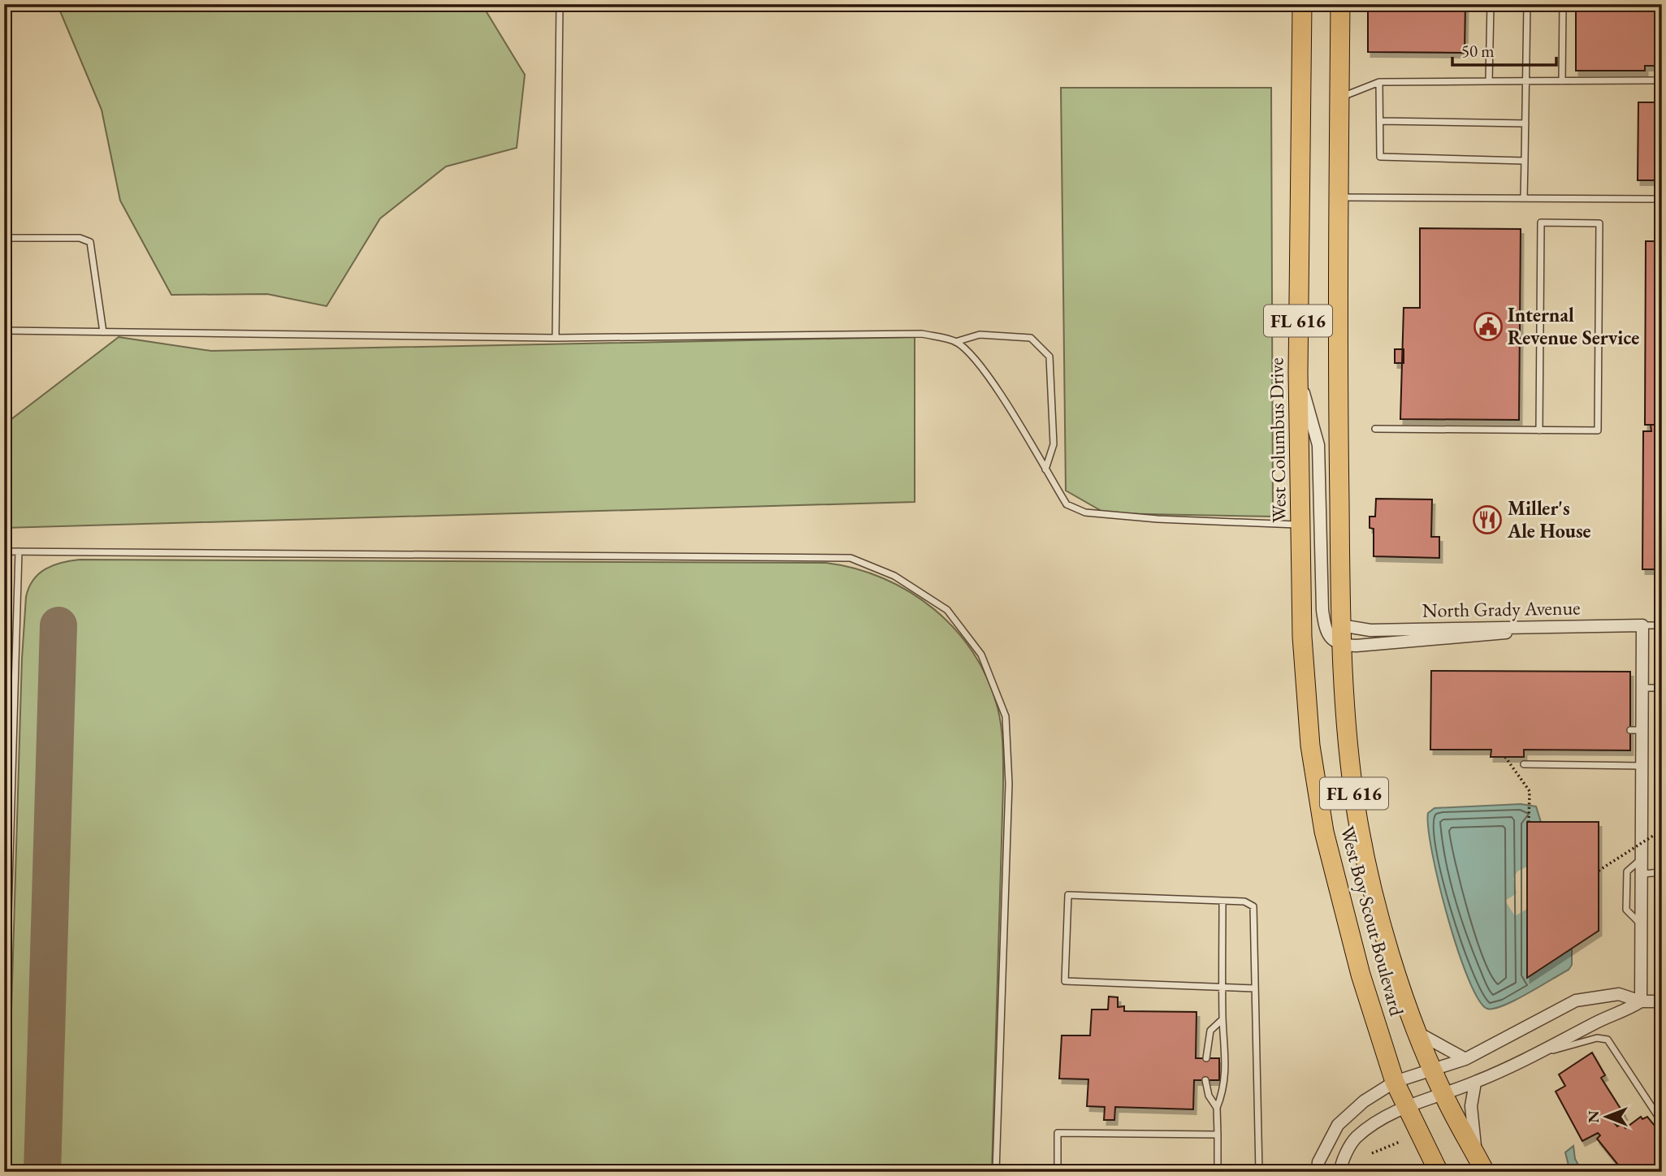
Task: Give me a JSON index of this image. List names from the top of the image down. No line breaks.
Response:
{"streets":{"main road":["FL 616","West Columbus Drive","West Boy Scout Boulevard"],"street":["North Grady Avenue"]},"crossings":[["FL 616","North Grady Avenue"],["FL 616","West Boy Scout Boulevard"],["West Columbus Drive","West Boy Scout Boulevard"],["North Grady Avenue","West Boy Scout Boulevard"]],"places":{"public building":["Internal Revenue Service"],"restaurant":["Miller's Ale House"]},"scale_bar":"50 m","north":"left"}
